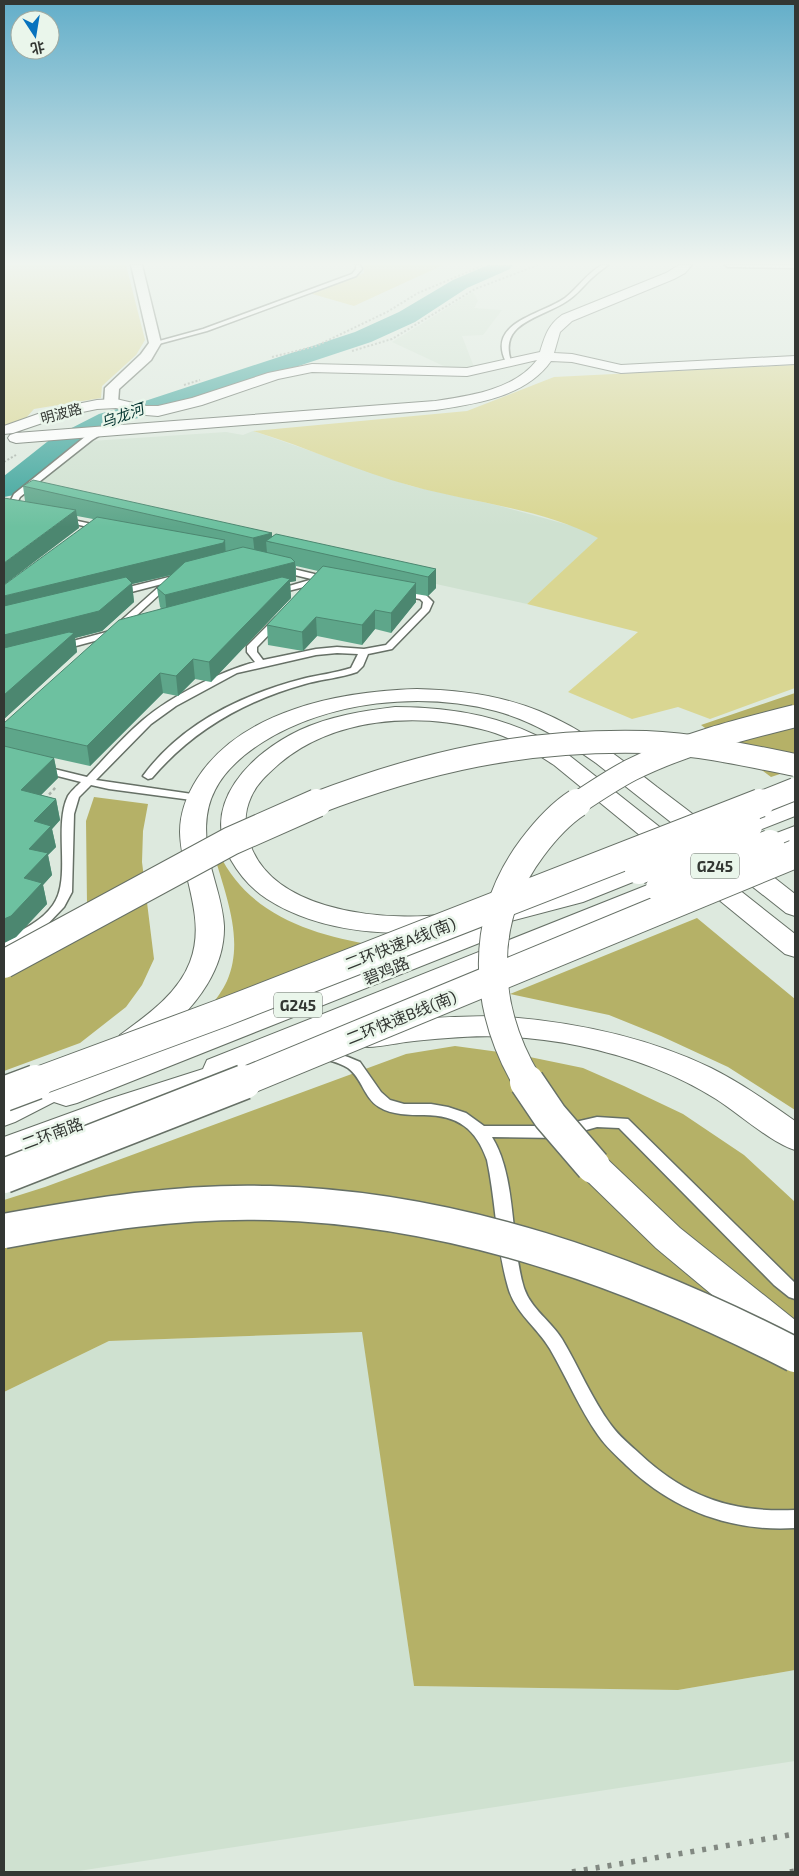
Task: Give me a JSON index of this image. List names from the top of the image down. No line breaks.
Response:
{"streets":{"main road":["明波路","G245","二环快速A线(南)","碧鸡路","二环快速B线(南)","二环南路"]},"crossings":[["碧鸡路","二环快速B线(南)"],["碧鸡路","二环南路"]],"water":["乌龙河"],"north":"bottom"}
